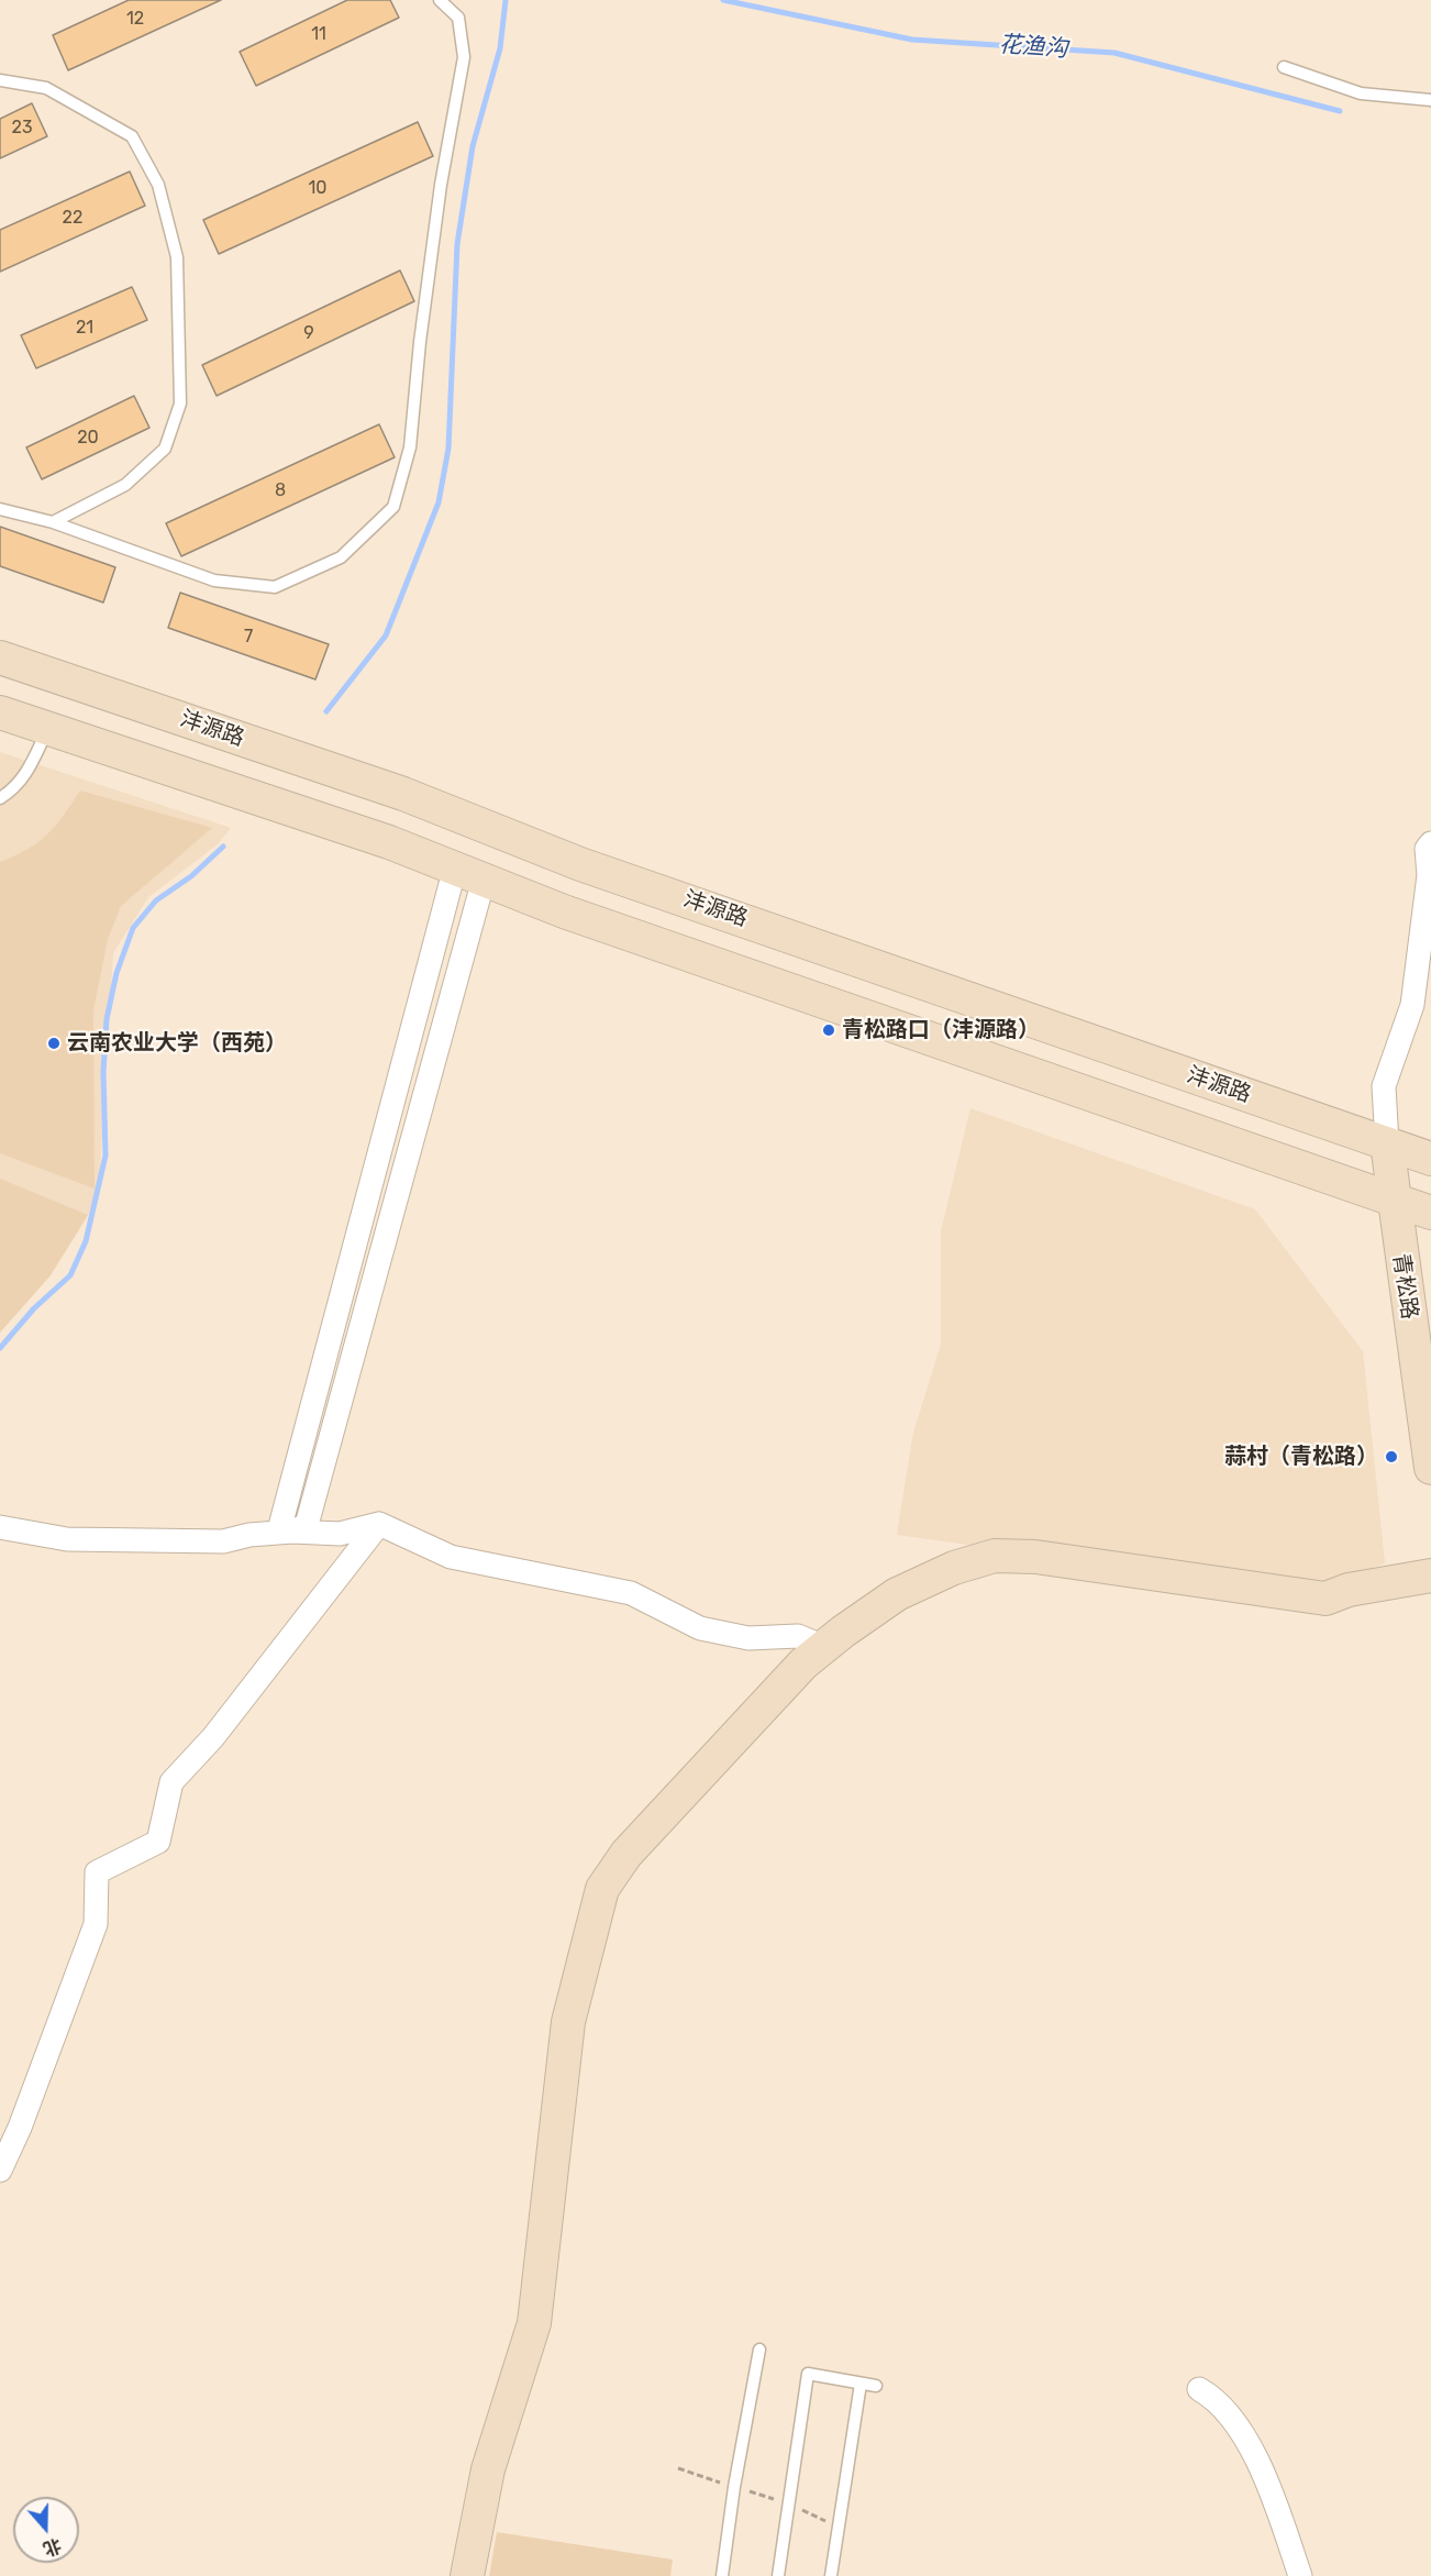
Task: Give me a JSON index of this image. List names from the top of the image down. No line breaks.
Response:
{"streets":{"main road":["沣源路","青松路"]},"crossings":[["沣源路","青松路"]],"water":["花渔沟"],"places":["青松路口（沣源路）","云南农业大学（西苑）","蒜村（青松路）"],"house_numbers":["12","11","23","10","22","21","9","20","8","7"],"north":"bottom"}
